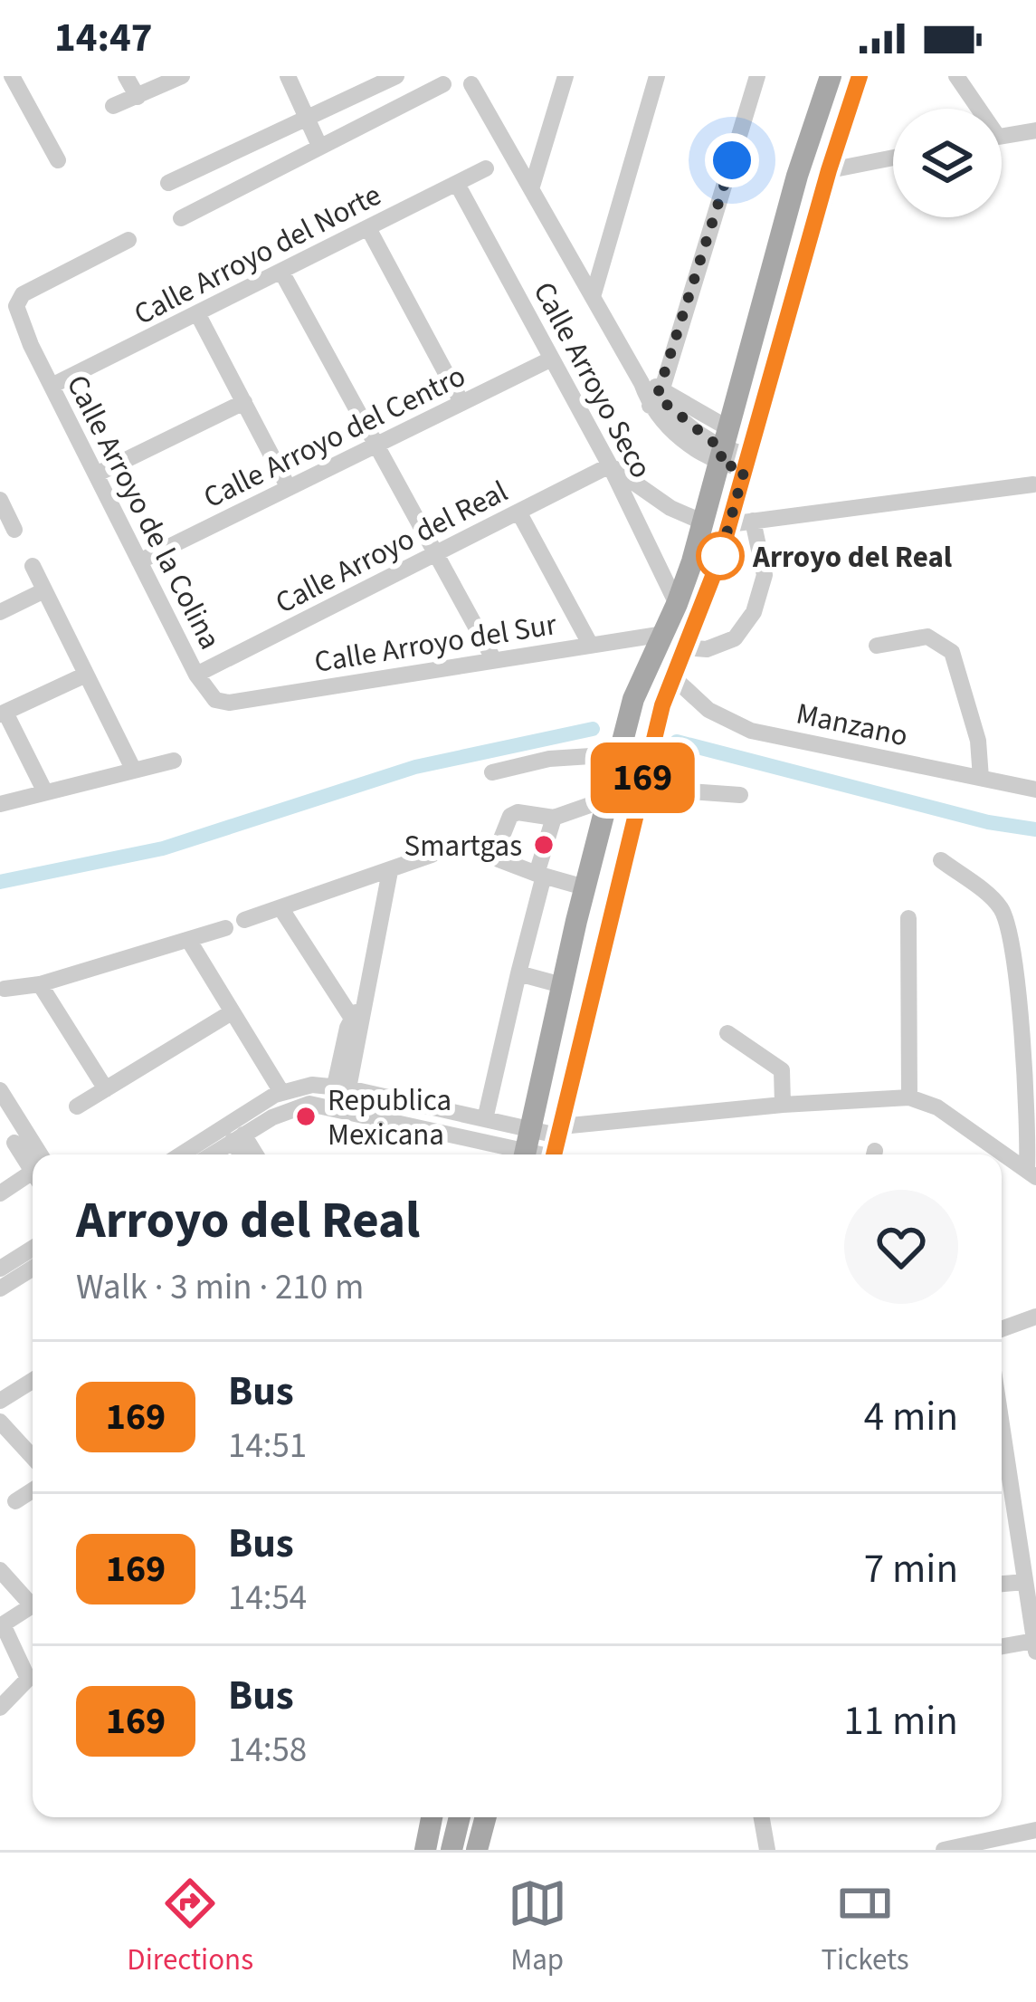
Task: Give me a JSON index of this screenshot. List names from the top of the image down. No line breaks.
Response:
{"streets":{"street":["Calle Arroyo del Norte","Calle Arroyo Seco","Calle Arroyo del Centro","Calle Arroyo de la Colina","Calle Arroyo del Real","Calle Arroyo del Sur","Manzano"]},"crossings":[["Calle Arroyo del Norte","Calle Arroyo Seco"],["Calle Arroyo del Norte","Calle Arroyo de la Colina"],["Calle Arroyo Seco","Calle Arroyo del Centro"],["Calle Arroyo Seco","Calle Arroyo del Real"],["Calle Arroyo del Centro","Calle Arroyo de la Colina"],["Calle Arroyo de la Colina","Calle Arroyo del Real"],["Calle Arroyo de la Colina","Calle Arroyo del Sur"]],"places":["Arroyo del Real","Smartgas","Republica Mexicana"],"lines":["bus line 169"],"page":{"status":"14:47","on_map":"169","heading":["Arroyo del Real","Walk · 3 min · 210 m"],"list":[{"mark":"169","name":"Bus","note":"14:51","value":"4 min"},{"mark":"169","name":"Bus","note":"14:54","value":"7 min"},{"mark":"169","name":"Bus","note":"14:58","value":"11 min"}],"tabs":["Directions","Map","Tickets"]}}
